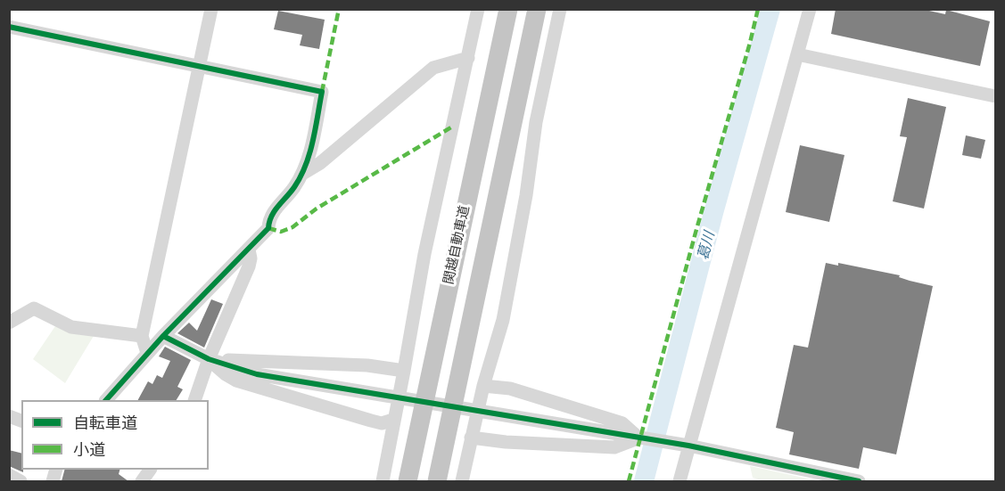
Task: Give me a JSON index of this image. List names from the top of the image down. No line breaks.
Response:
{"streets":{"highway":["関越自動車道"]},"water":["葛川"],"legend":["自転車道","小道"]}
